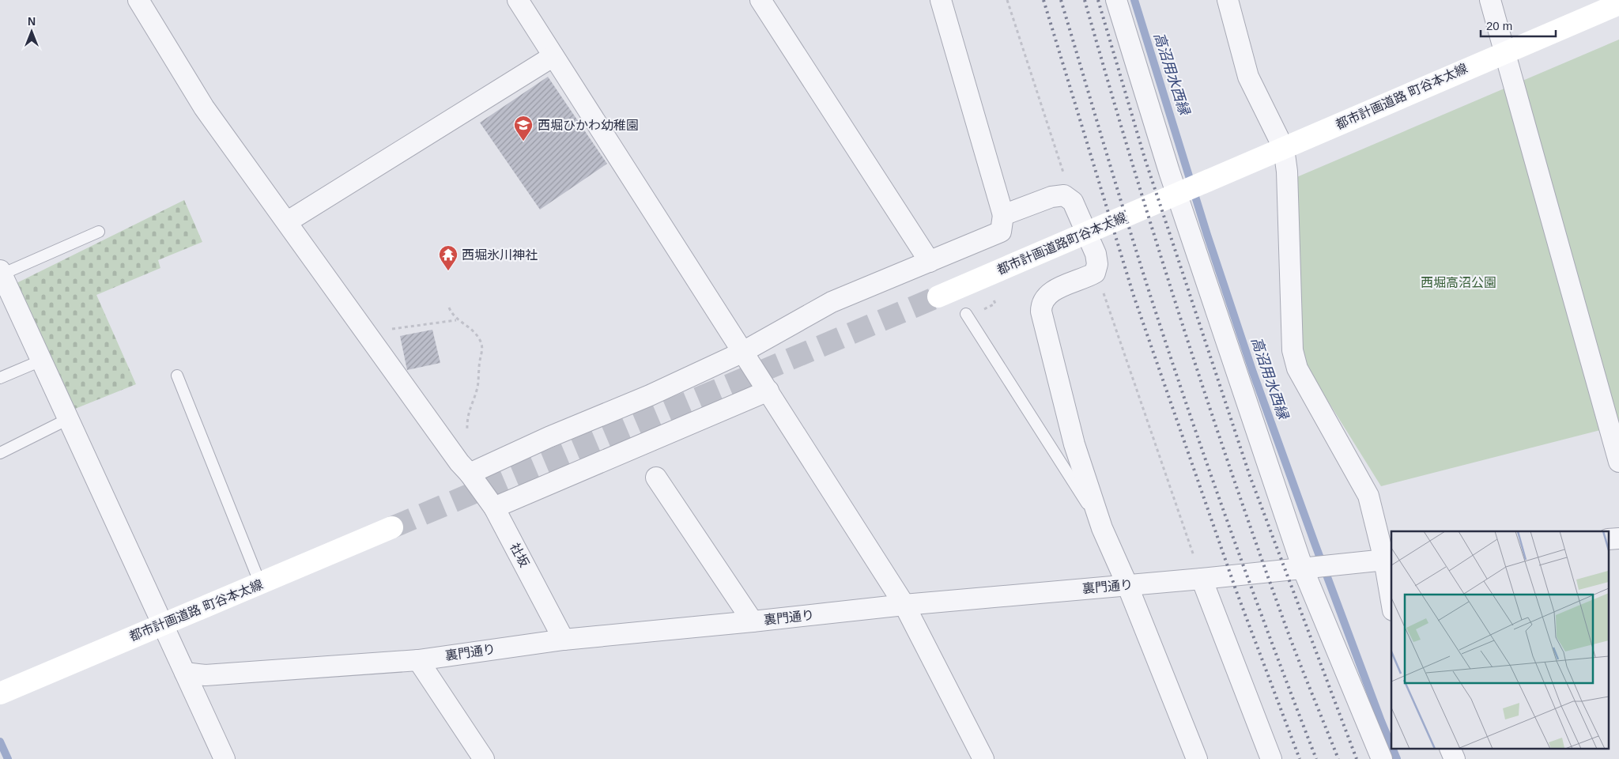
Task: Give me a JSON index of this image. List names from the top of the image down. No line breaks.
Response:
{"streets":{"street":["都市計画道路 町谷本太線","都市計画道路町谷本太線","社坂","裏門通り"]},"crossings":[["都市計画道路 町谷本太線","都市計画道路町谷本太線"],["社坂","裏門通り"]],"water":["高沼用水西縁"],"parks":["西堀高沼公園"],"places":{"school or university":["西堀ひかわ幼稚園"],"temple":["西堀氷川神社"]},"scale_bar":"20 m","north":"top"}
